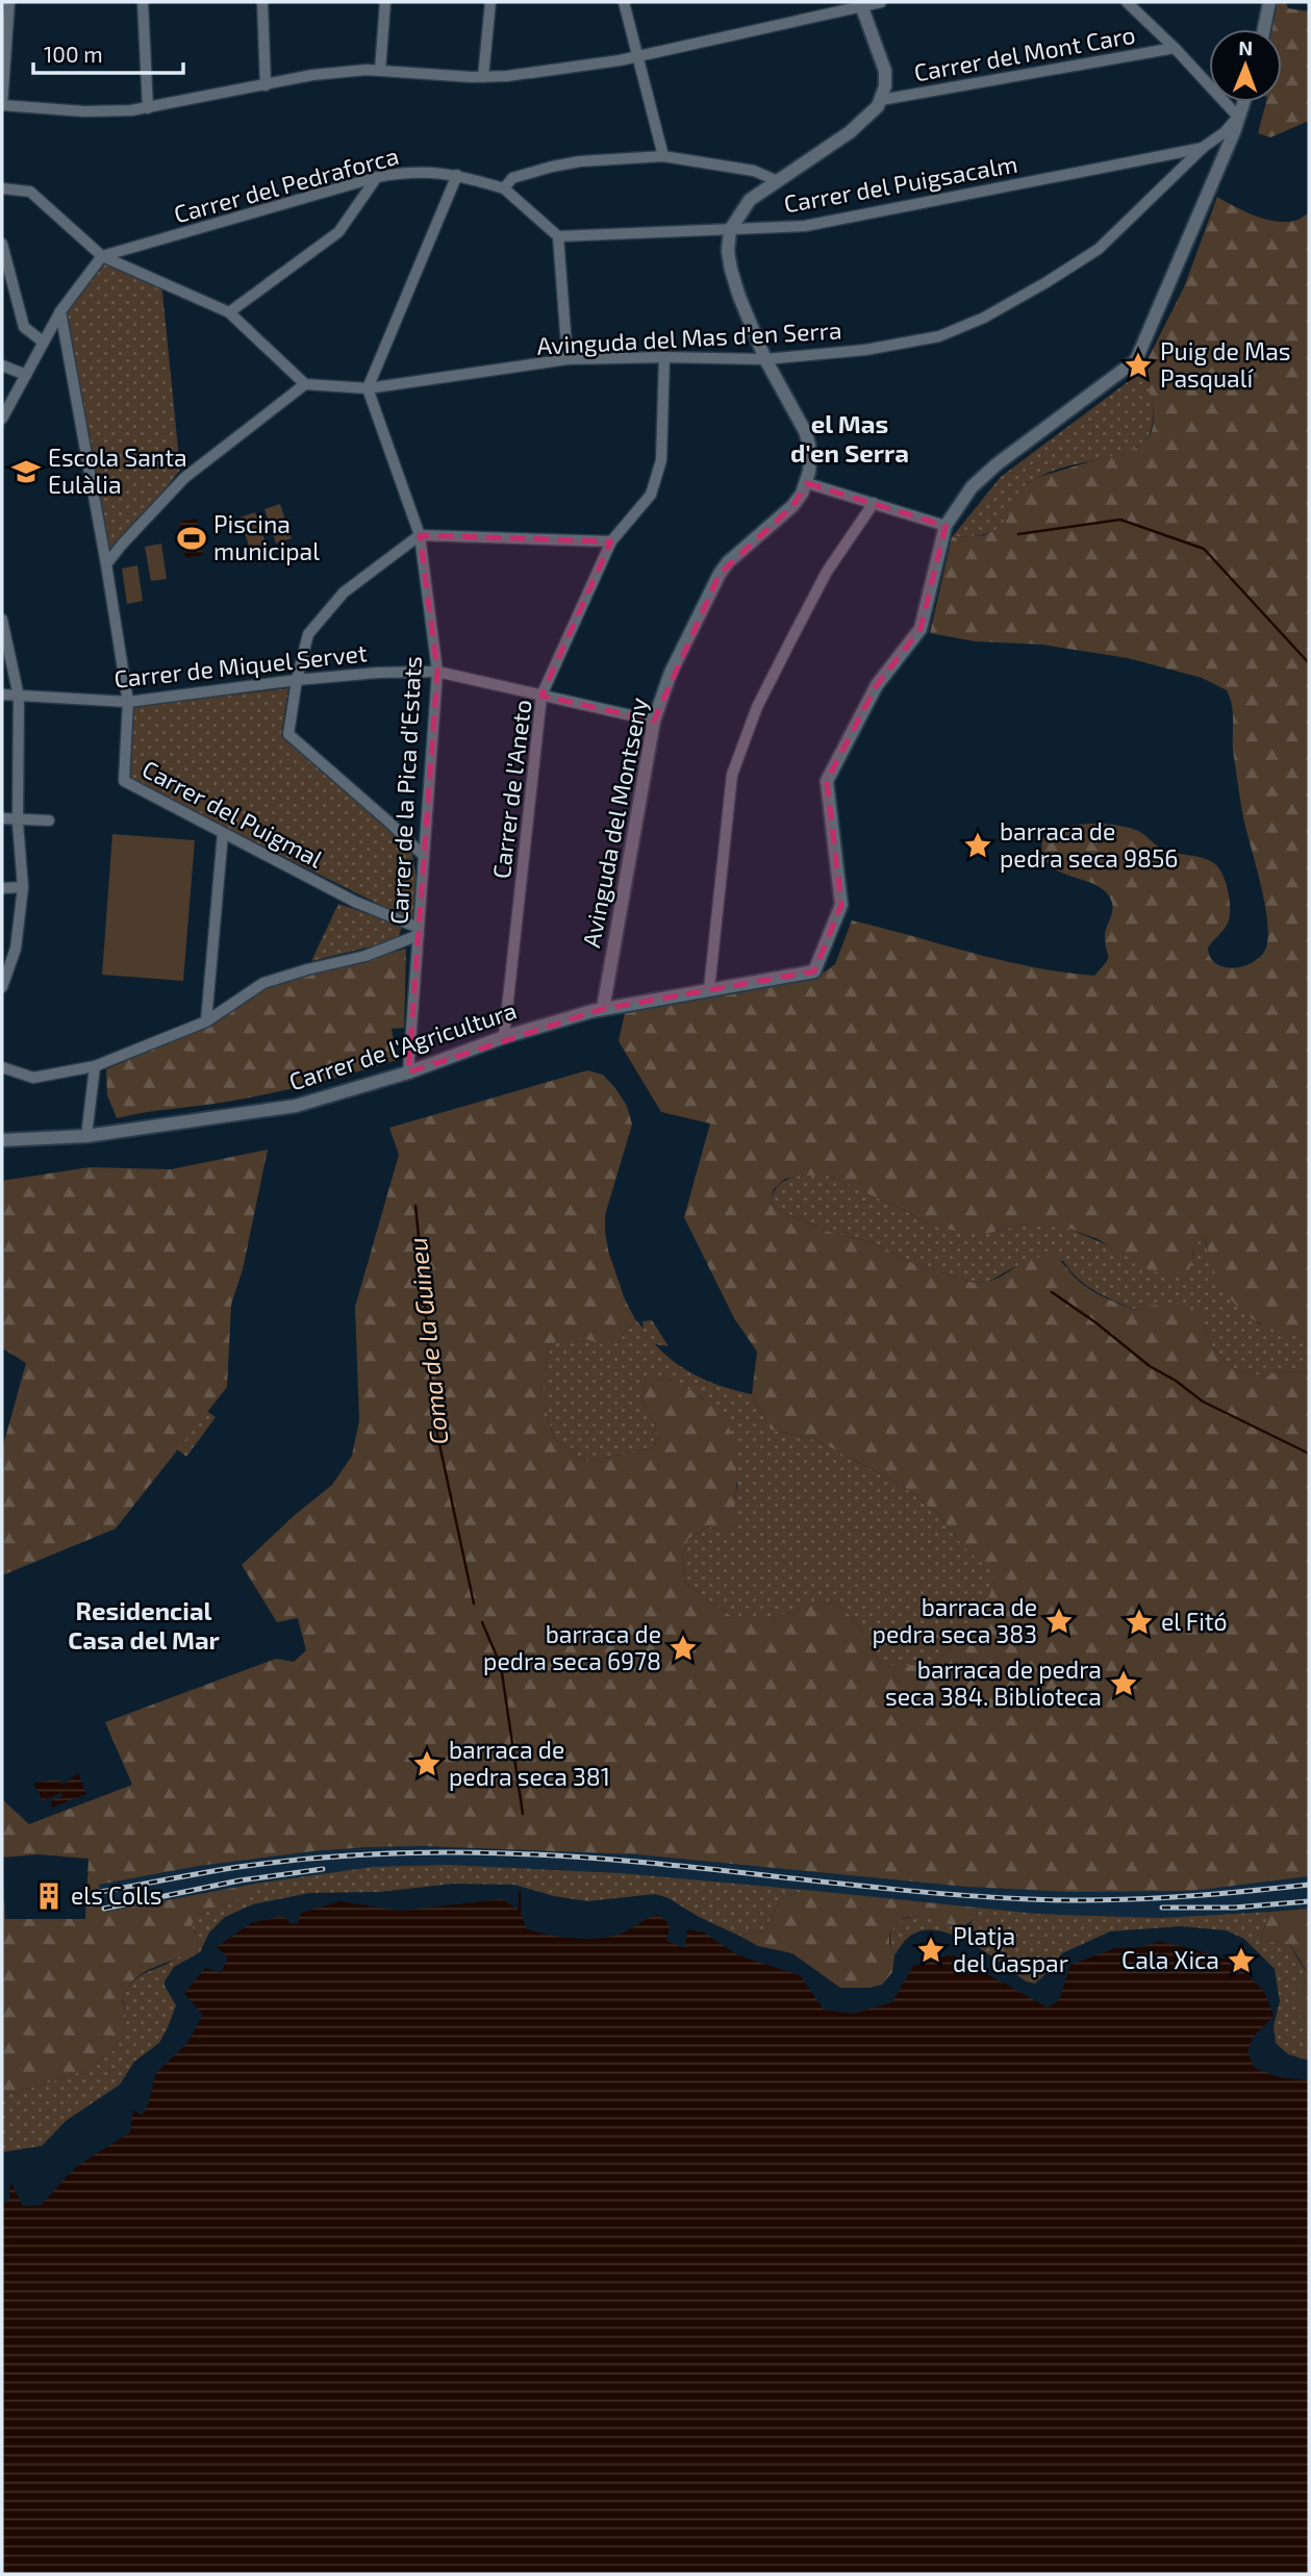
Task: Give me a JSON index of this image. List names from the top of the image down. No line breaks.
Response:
{"streets":{"street":["Carrer del Mont Caro","Carrer del Puigsacalm","Carrer del Pedraforca","Avinguda del Mas d'en Serra","Carrer de Miquel Servet","Carrer de l'Aneto","Carrer de la Pica d'Estats","Carrer del Puigmal","Avinguda del Montseny","Carrer de l'Agricultura"]},"crossings":[["Carrer del Puigsacalm","Avinguda del Mas d'en Serra"],["Avinguda del Mas d'en Serra","Carrer de l'Aneto"],["Avinguda del Mas d'en Serra","Carrer de la Pica d'Estats"],["Carrer de Miquel Servet","Carrer de l'Aneto"],["Carrer de Miquel Servet","Carrer de la Pica d'Estats"],["Carrer de Miquel Servet","Carrer del Puigmal"],["Carrer de Miquel Servet","Avinguda del Montseny"],["Carrer de l'Aneto","Carrer de l'Agricultura"],["Carrer de la Pica d'Estats","Carrer del Puigmal"],["Carrer de la Pica d'Estats","Carrer de l'Agricultura"],["Avinguda del Montseny","Carrer de l'Agricultura"]],"districts":["el Mas d'en Serra","Residencial Casa del Mar"],"water":["Coma de la Guineu"],"places":{"place":["Puig de Mas Pasqualí","barraca de pedra seca 9856","barraca de pedra seca 383","el Fitó","barraca de pedra seca 6978","barraca de pedra seca 384. Biblioteca","barraca de pedra seca 381","Platja del Gaspar","Cala Xica"],"school or university":["Escola Santa Eulàlia"],"sports":["Piscina municipal"],"building":["els Colls"]},"scale_bar":"100 m","north":"top"}
